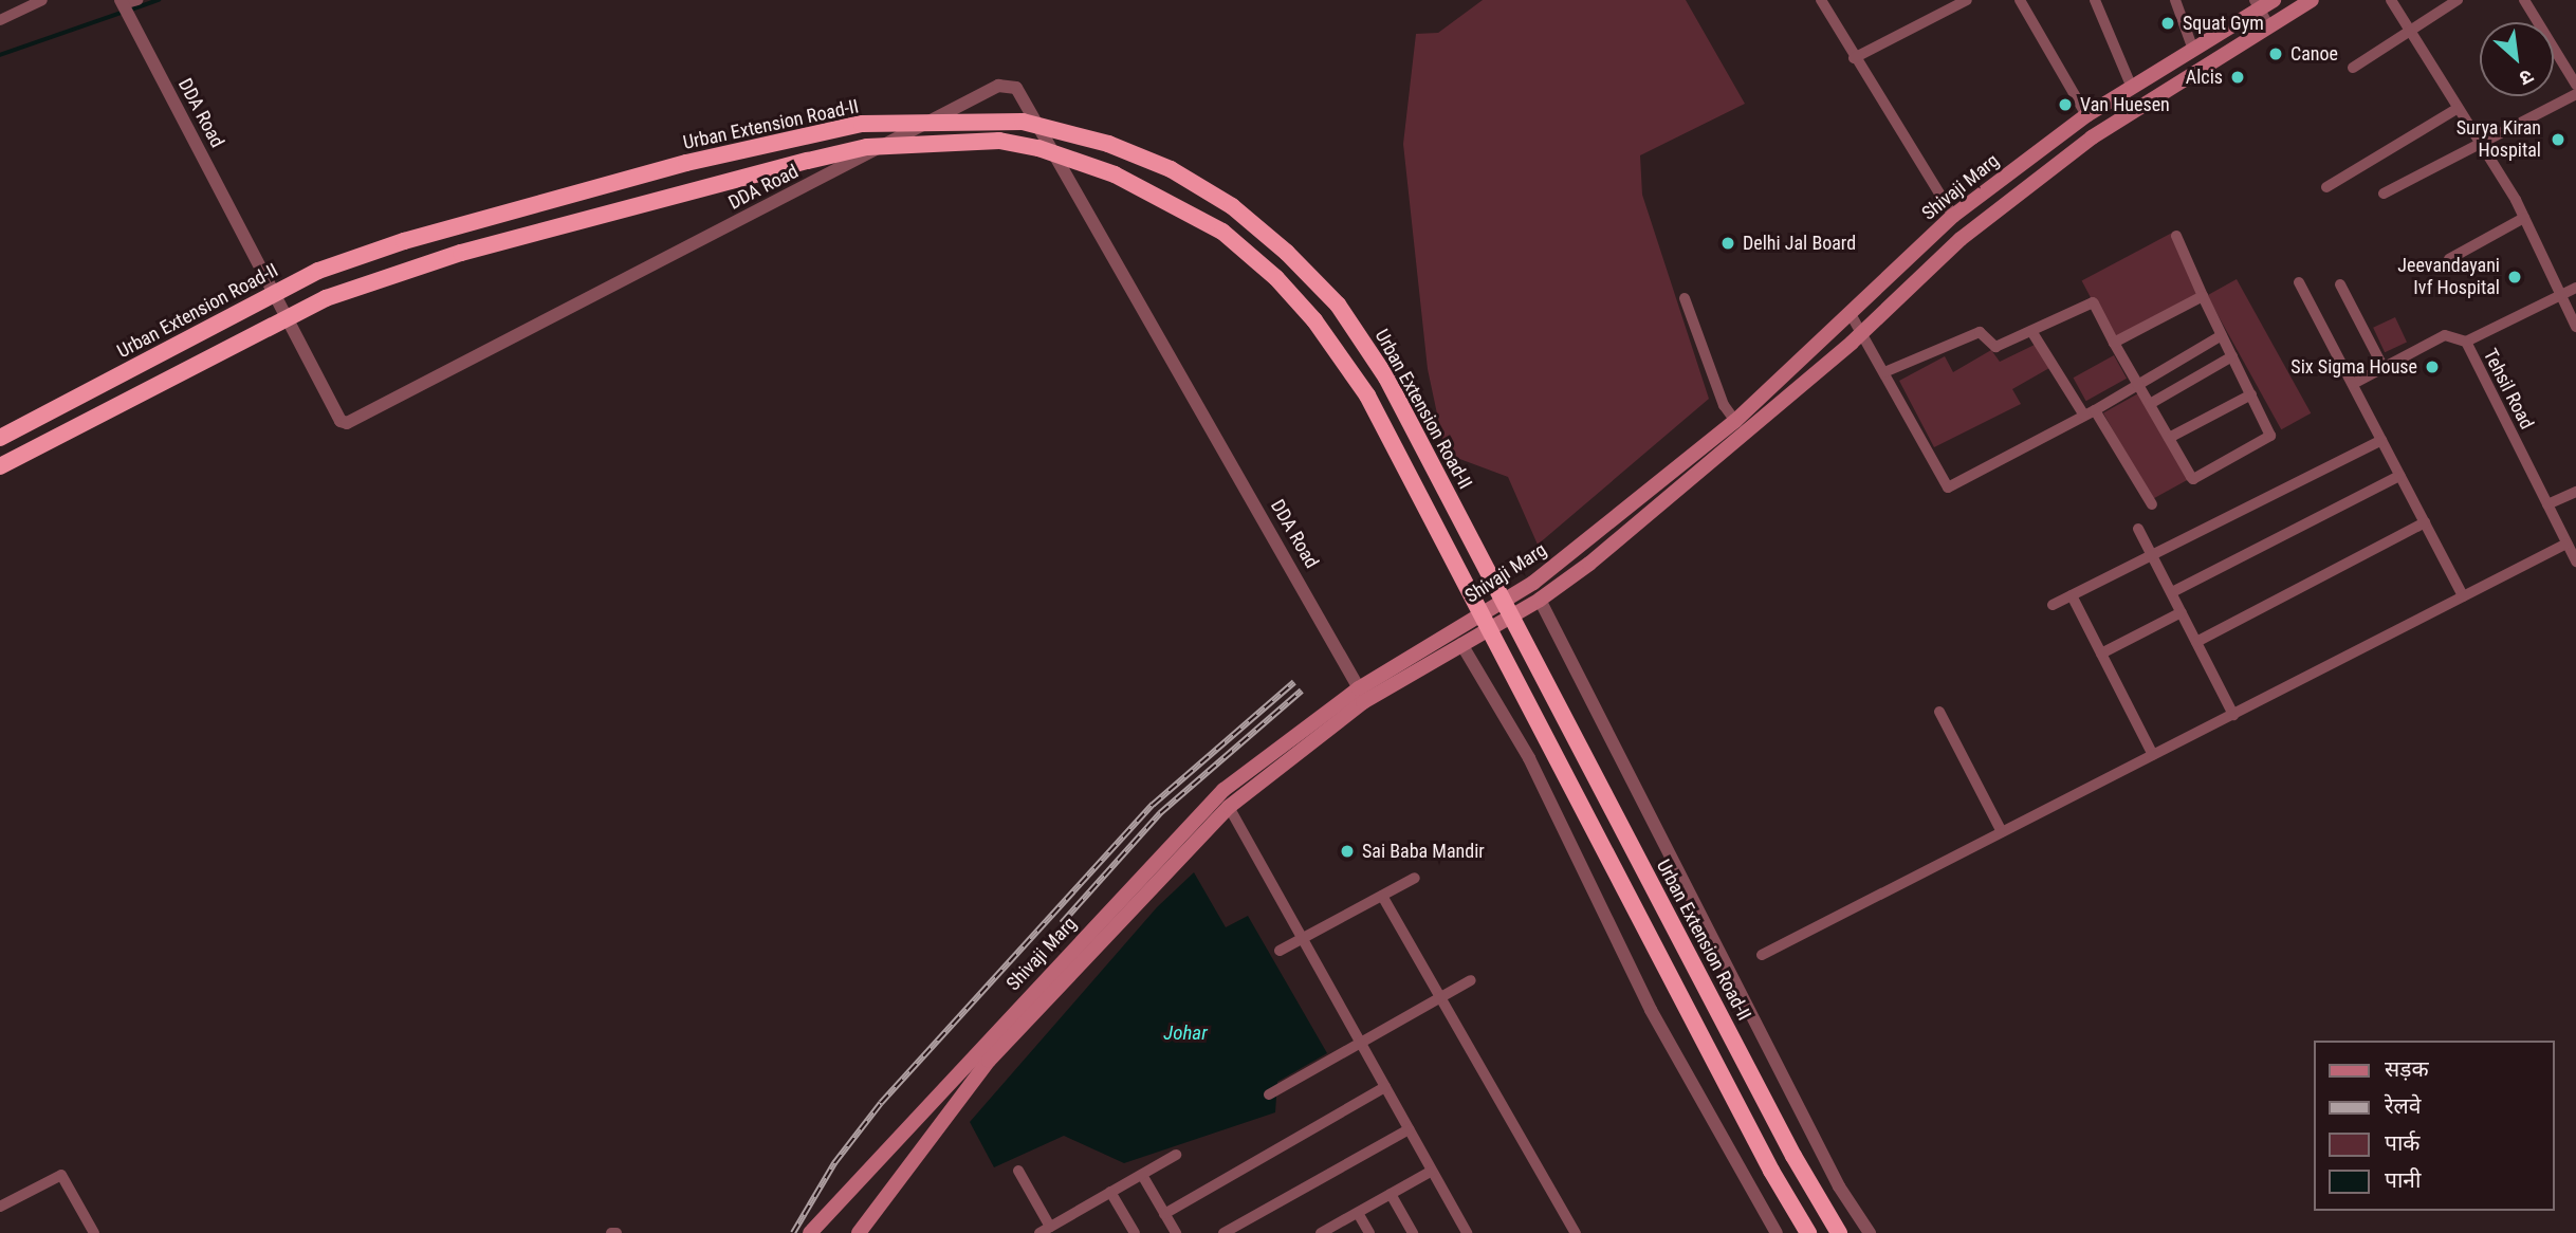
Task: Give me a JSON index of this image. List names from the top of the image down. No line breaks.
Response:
{"streets":{"highway":["Urban Extension Road-II"],"main road":["Shivaji Marg"],"street":["DDA Road","Tehsil Road"]},"crossings":[["DDA Road","Shivaji Marg"]],"water":["Johar"],"places":["Squat Gym","Canoe","Alcis","Van Huesen","Surya Kiran Hospital","Delhi Jal Board","Jeevandayani Ivf Hospital","Six Sigma House","Sai Baba Mandir"],"legend":["सड़क","रेलवे","पार्क","पानी"],"north":"bottom right"}
